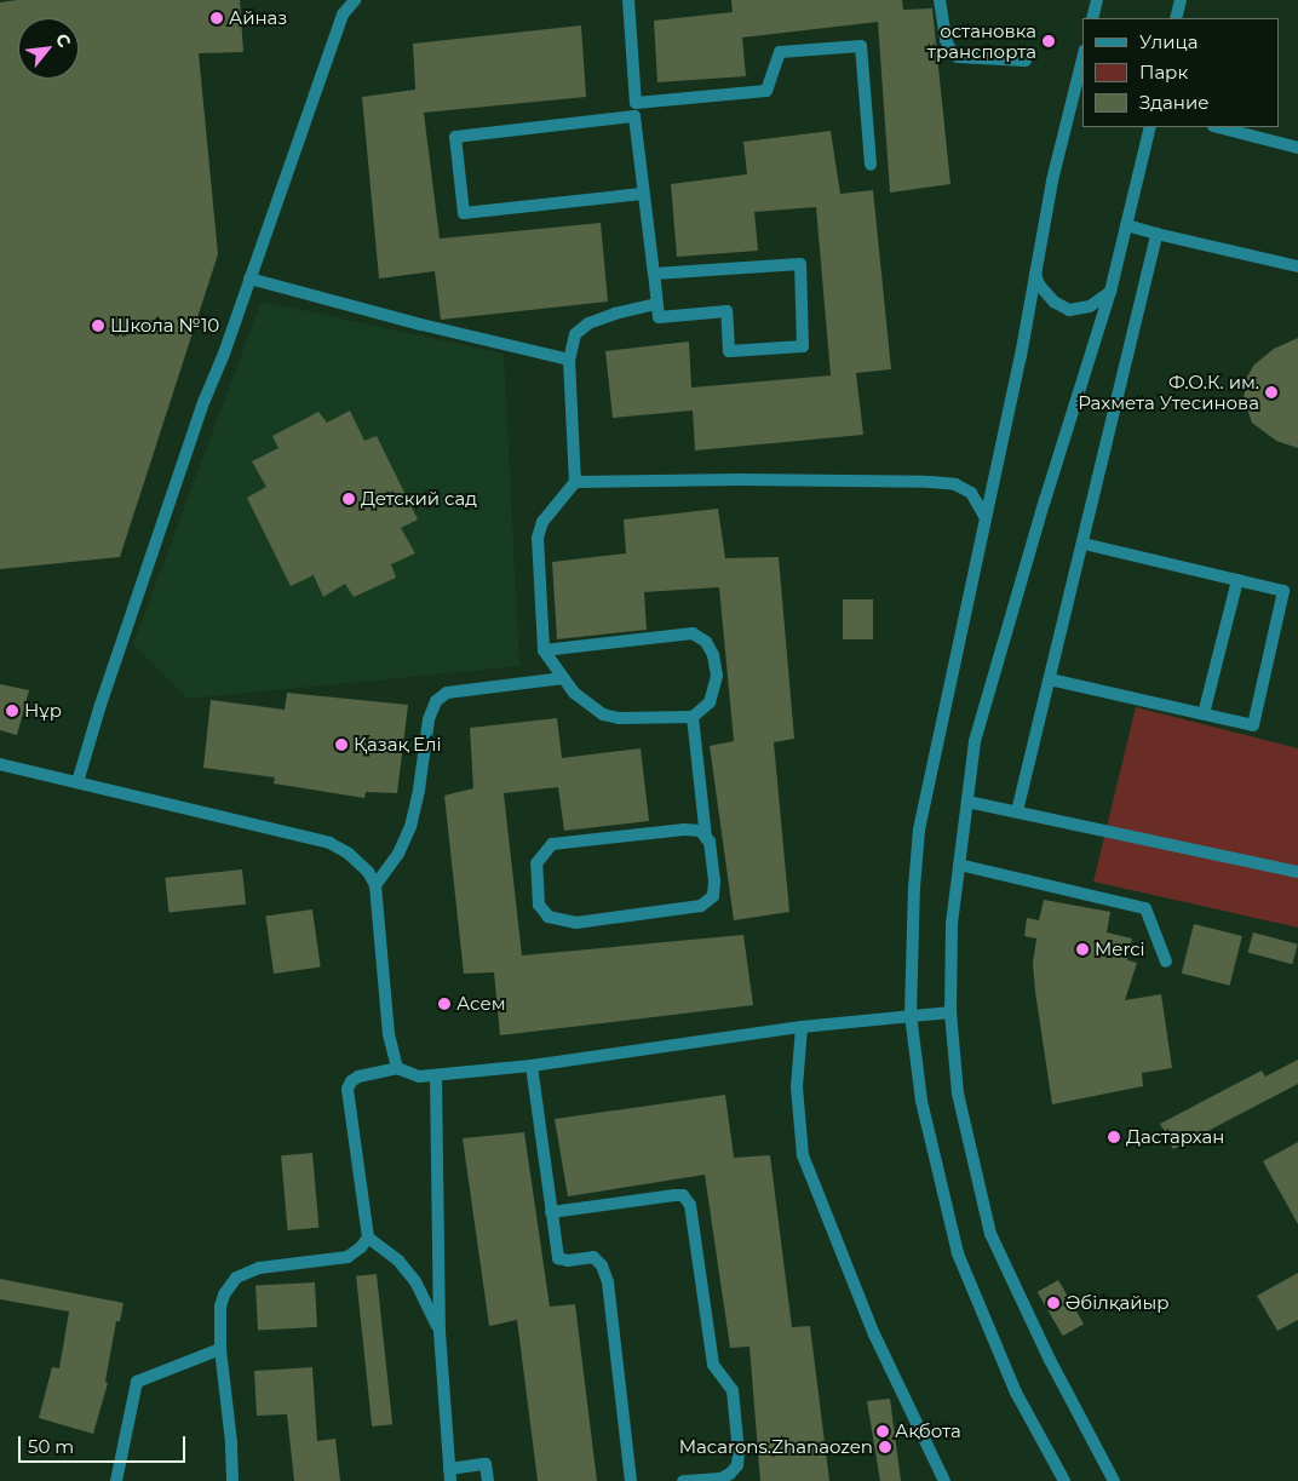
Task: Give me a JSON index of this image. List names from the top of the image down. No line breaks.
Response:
{"places":["Айназ","остановка транспорта","Школа №10","Ф.О.К. им. Рахмета Утесинова","Детский сад","Нұр","Қазақ Елі","Merci","Асем","Дастархан","Әбілқайыр","Ақбота","Macarons.Zhanaozen"],"legend":["Улица","Парк","Здание"],"scale_bar":"50 m","north":"top right"}
